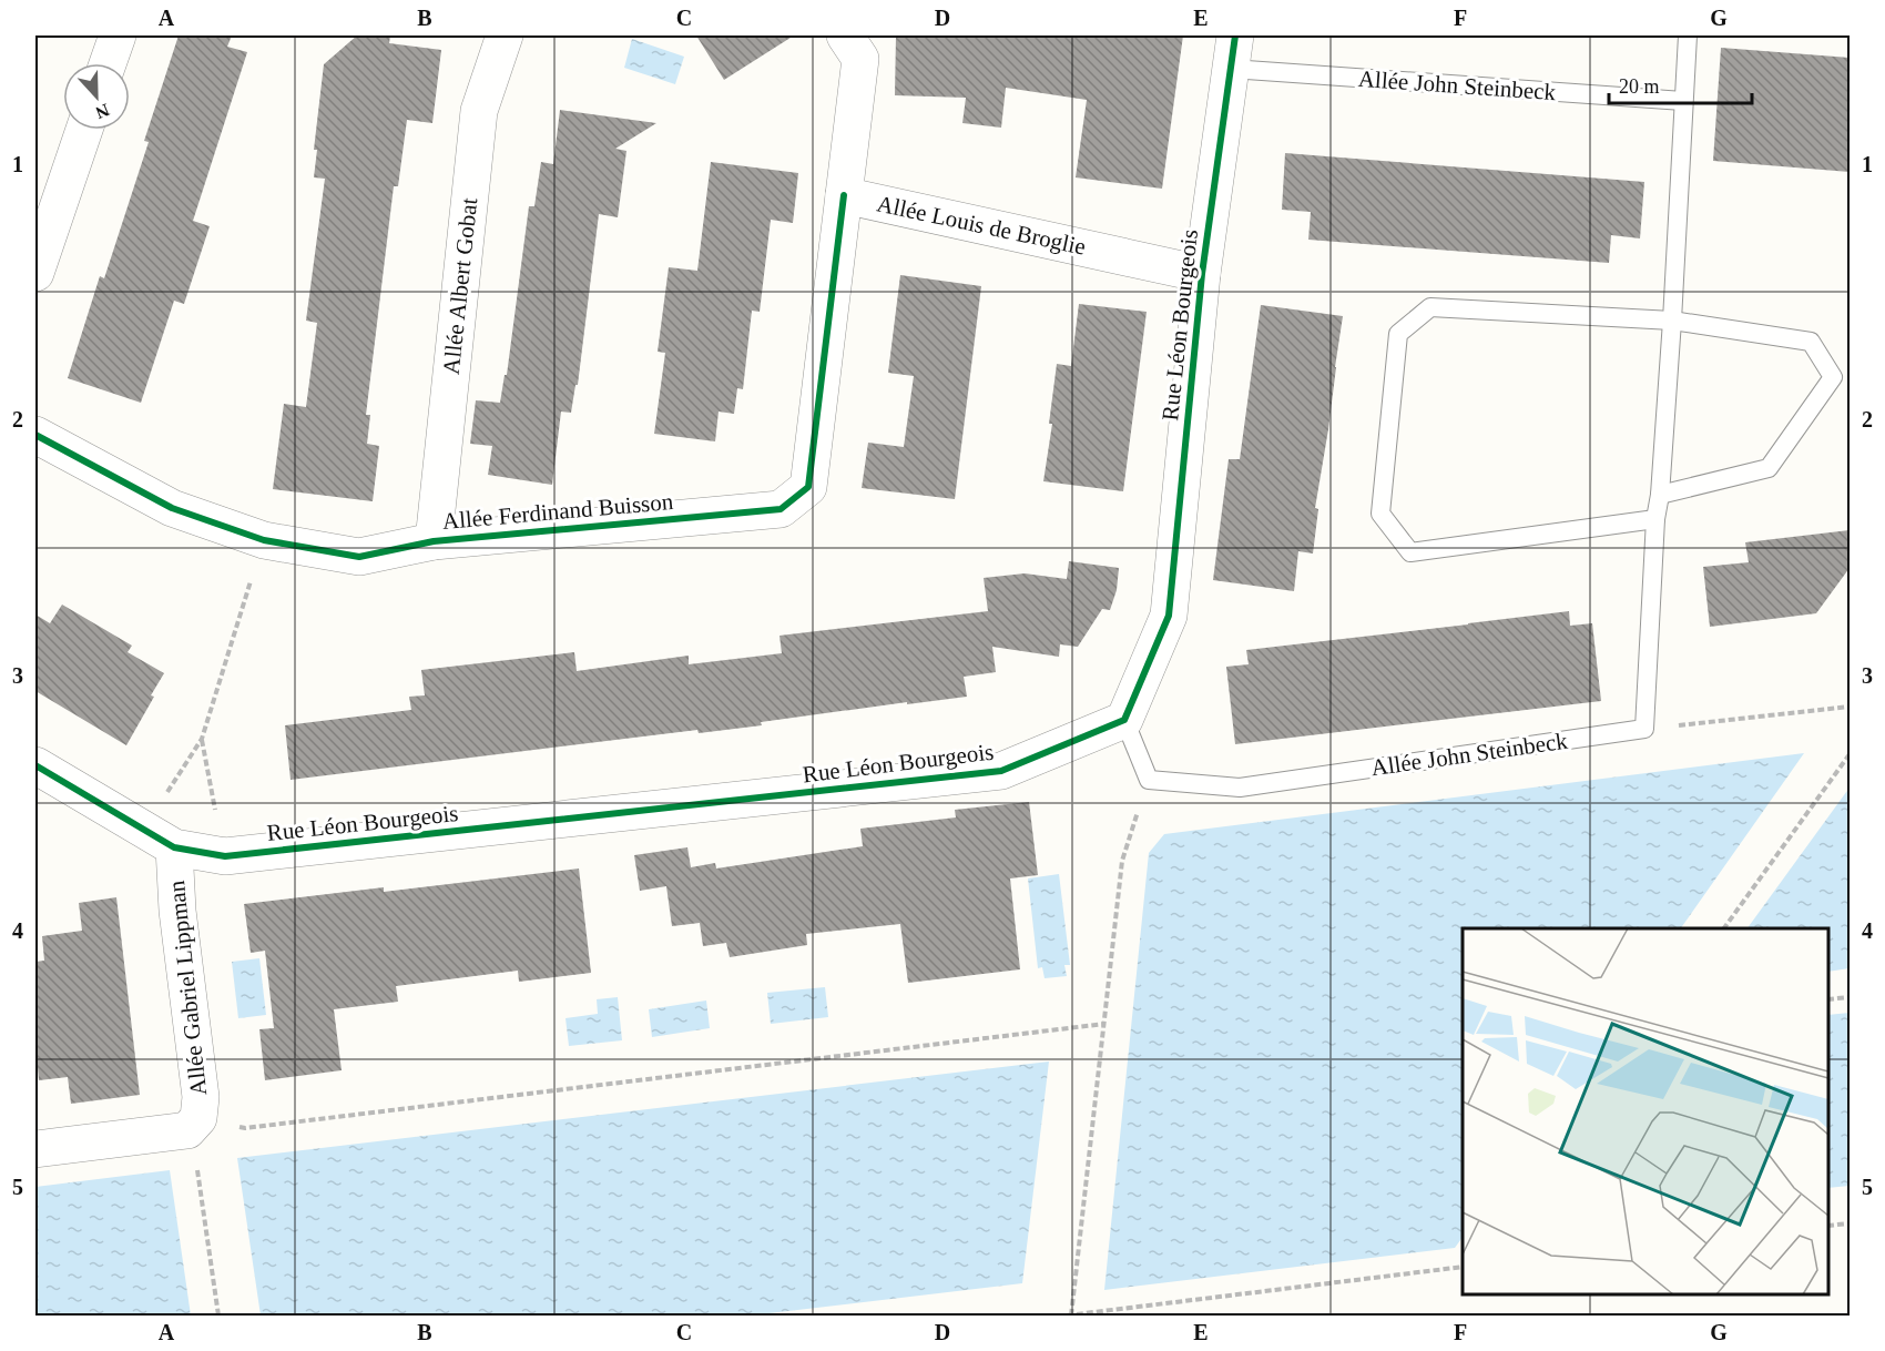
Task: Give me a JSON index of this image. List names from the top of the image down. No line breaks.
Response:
{"streets":{"street":["Allée Louis de Broglie","Allée Albert Gobat","Rue Léon Bourgeois","Allée Ferdinand Buisson","Allée Gabriel Lippman"],"lane":["Allée John Steinbeck"]},"crossings":[["Allée John Steinbeck","Rue Léon Bourgeois"],["Allée Louis de Broglie","Rue Léon Bourgeois"],["Allée Louis de Broglie","Allée Ferdinand Buisson"],["Allée Albert Gobat","Allée Ferdinand Buisson"],["Rue Léon Bourgeois","Allée Gabriel Lippman"]],"scale_bar":"20 m","north":"bottom","grid":{"columns":["A","B","C","D","E","F","G"],"rows":["1","2","3","4","5"]}}
